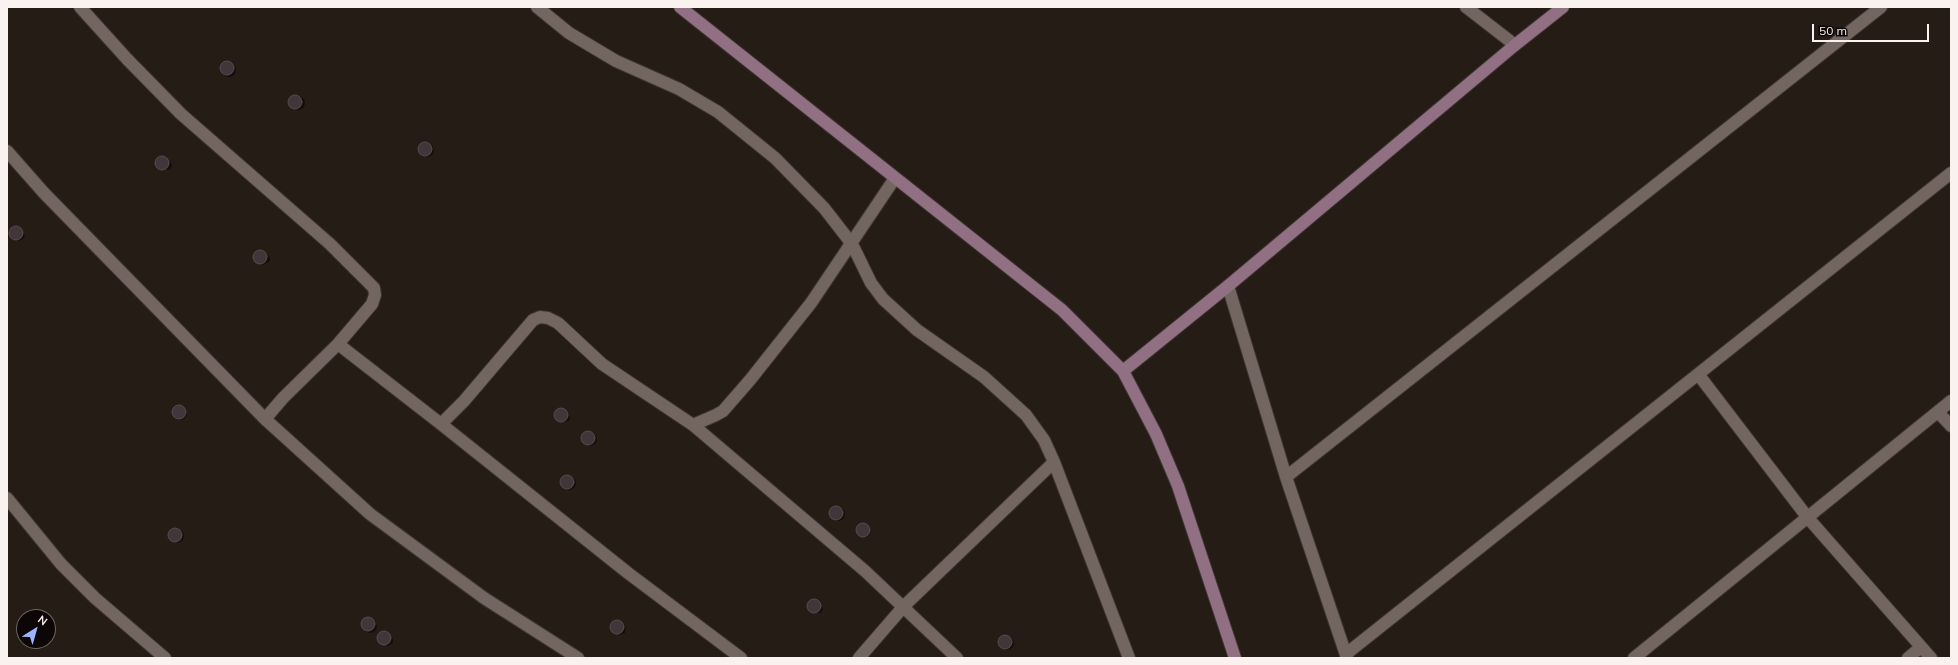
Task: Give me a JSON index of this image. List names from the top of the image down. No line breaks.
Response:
{"scale_bar":"50 m","north":"top right"}
